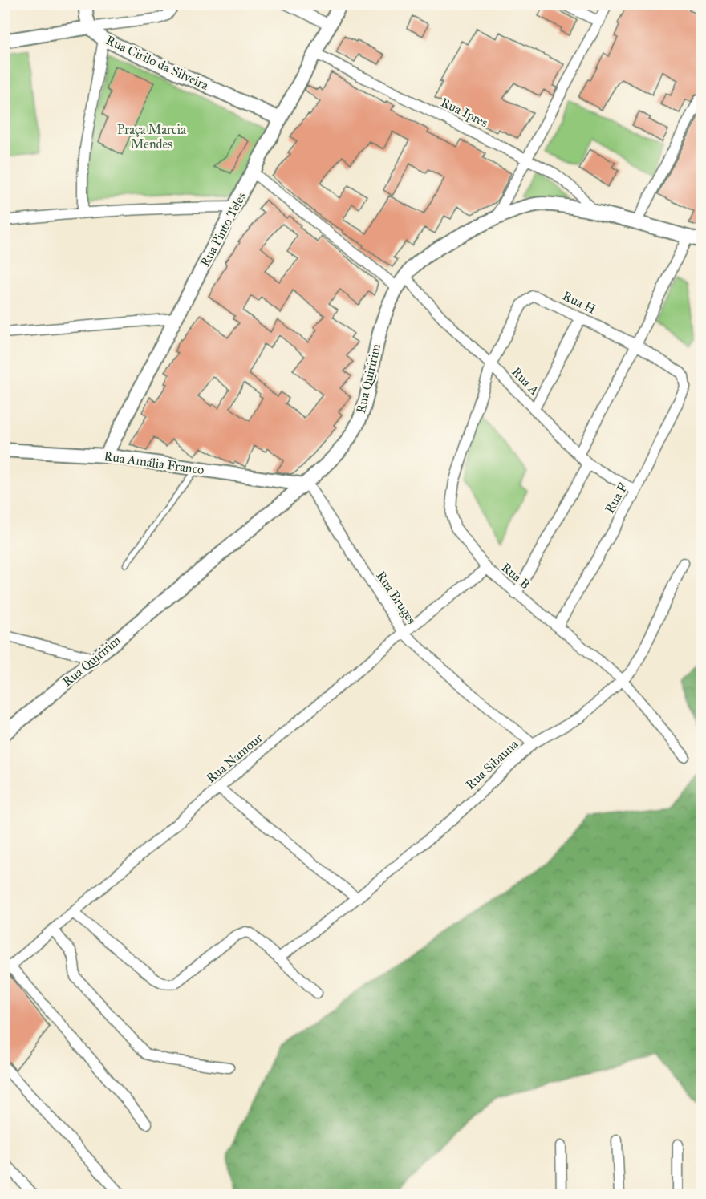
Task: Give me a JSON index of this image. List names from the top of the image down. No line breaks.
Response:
{"streets":{"street":["Rua Cirilo da Silveira","Rua Ipres","Rua Pinto Teles","Rua H","Rua Quiririm","Rua A","Rua Amália Franco","Rua F","Rua B","Rua Bruges","Rua Namour","Rua Sibauna"]},"crossings":[["Rua Cirilo da Silveira","Rua Pinto Teles"],["Rua Ipres","Rua Pinto Teles"],["Rua Ipres","Rua Quiririm"],["Rua Pinto Teles","Rua A"],["Rua Pinto Teles","Rua Amália Franco"],["Rua H","Rua A"],["Rua H","Rua F"],["Rua H","Rua B"],["Rua Quiririm","Rua A"],["Rua Quiririm","Rua Amália Franco"],["Rua Quiririm","Rua Bruges"],["Rua A","Rua F"],["Rua A","Rua B"],["Rua Amália Franco","Rua Bruges"],["Rua F","Rua B"],["Rua B","Rua Namour"],["Rua B","Rua Sibauna"],["Rua Bruges","Rua Namour"],["Rua Bruges","Rua Sibauna"]],"parks":["Praça Marcia Mendes"]}
